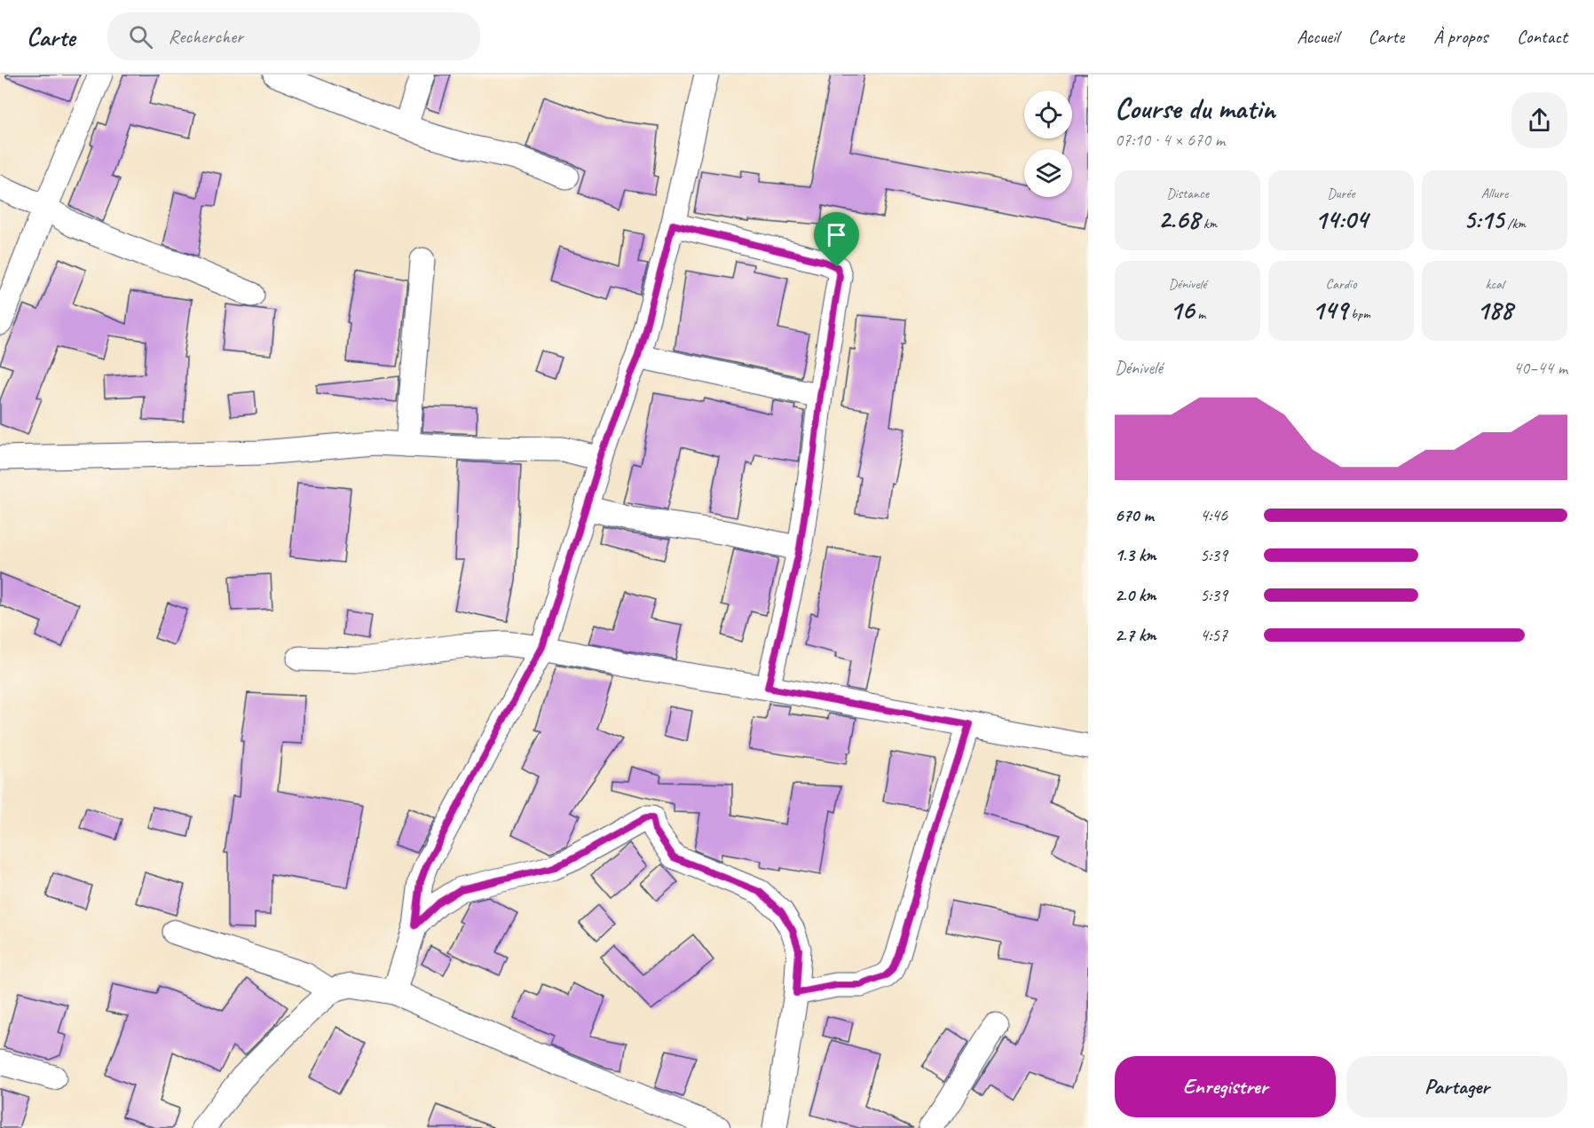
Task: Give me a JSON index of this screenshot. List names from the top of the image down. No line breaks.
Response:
{"page":{"header":"Carte","search":"Rechercher","nav":["Accueil","Carte","À propos","Contact"],"heading":["Course du matin","07:10 · 4 × 670 m"],"stats":[["Distance","2.68 km"],["Durée","14:04"],["Allure","5:15 /km"],["Dénivelé","16 m"],["Cardio","149 bpm"],["kcal","188"]],"chart":["Dénivelé","40–44 m"],"list":[{"name":"670 m","note":"4:46"},{"name":"1.3 km","note":"5:39"},{"name":"2.0 km","note":"5:39"},{"name":"2.7 km","note":"4:57"}],"buttons":["Enregistrer","Partager"]}}
